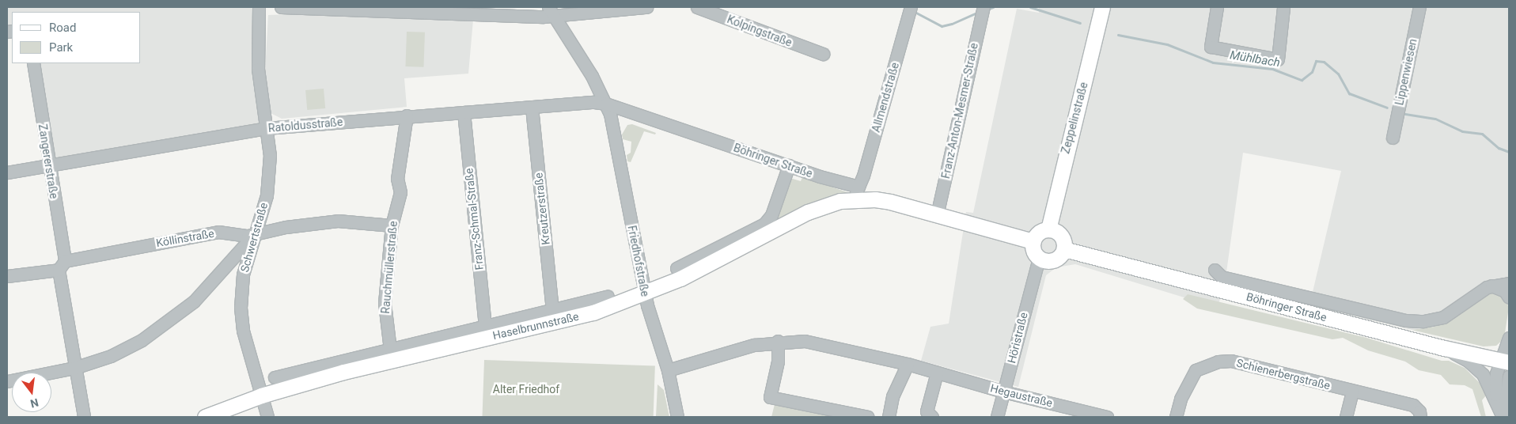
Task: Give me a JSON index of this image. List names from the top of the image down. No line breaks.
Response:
{"streets":{"main road":["Zeppelinstraße","Böhringer Straße","Haselbrunnstraße"],"street":["Kolpingstraße","Lippenwiesen","Allmendstraße","Franz-Anton-Mesmer-Straße","Ratoldusstraße","Zangererstraße","Kreutzerstraße","Franz-Schmal-Straße","Schwertstraße","Köllinstraße","Friedhofstraße","Rauchmüllerstraße","Höristraße","Schienerbergstraße","Hegaustraße"]},"crossings":[["Allmendstraße","Böhringer Straße"],["Allmendstraße","Haselbrunnstraße"],["Franz-Anton-Mesmer-Straße","Böhringer Straße"],["Zeppelinstraße","Böhringer Straße"],["Zeppelinstraße","Höristraße"],["Ratoldusstraße","Böhringer Straße"],["Ratoldusstraße","Zangererstraße"],["Ratoldusstraße","Kreutzerstraße"],["Ratoldusstraße","Franz-Schmal-Straße"],["Ratoldusstraße","Schwertstraße"],["Ratoldusstraße","Friedhofstraße"],["Ratoldusstraße","Rauchmüllerstraße"],["Böhringer Straße","Friedhofstraße"],["Böhringer Straße","Haselbrunnstraße"],["Böhringer Straße","Höristraße"],["Zangererstraße","Köllinstraße"],["Kreutzerstraße","Haselbrunnstraße"],["Franz-Schmal-Straße","Haselbrunnstraße"],["Schwertstraße","Köllinstraße"],["Schwertstraße","Haselbrunnstraße"],["Köllinstraße","Rauchmüllerstraße"],["Friedhofstraße","Haselbrunnstraße"],["Friedhofstraße","Hegaustraße"],["Rauchmüllerstraße","Haselbrunnstraße"],["Höristraße","Hegaustraße"]],"water":["Mühlbach"],"parks":["Alter Friedhof"],"legend":["Road","Park"],"north":"bottom"}
